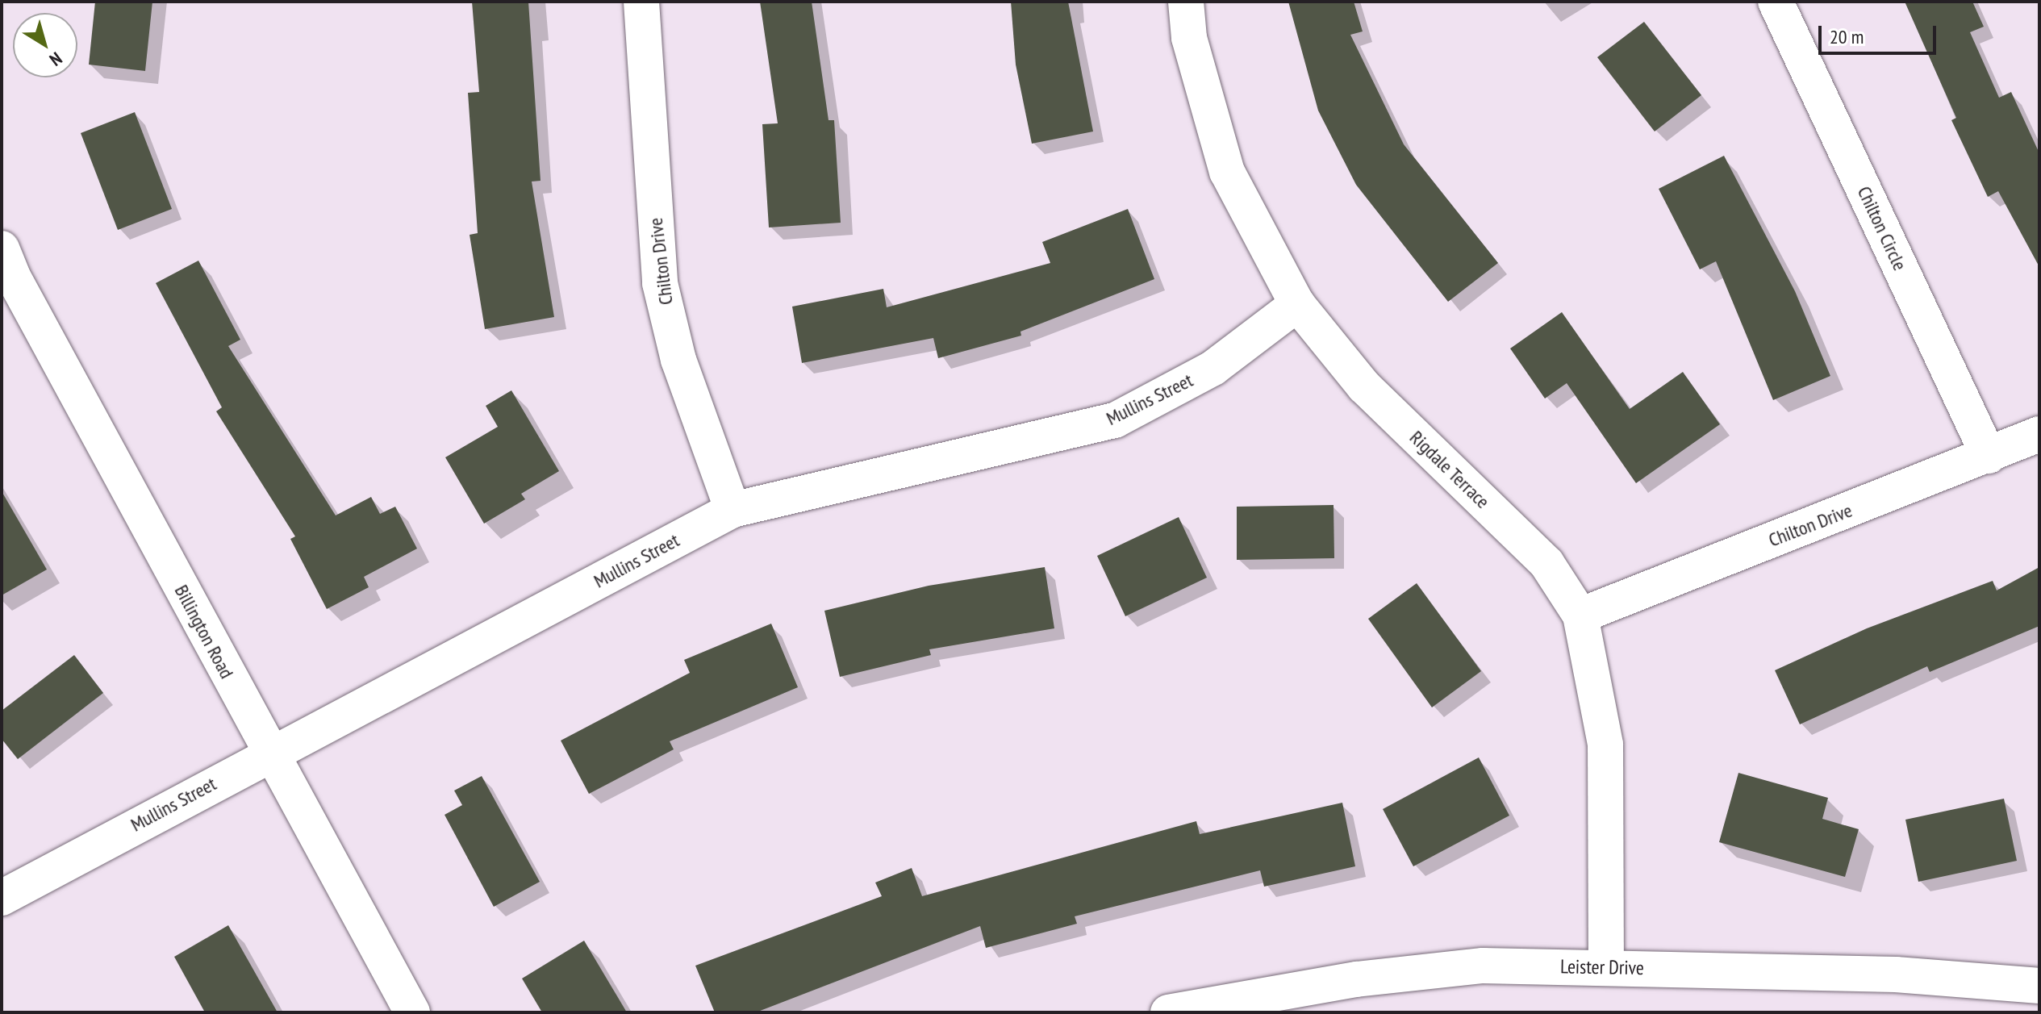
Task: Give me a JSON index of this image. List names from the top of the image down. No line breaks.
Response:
{"streets":{"street":["Chilton Circle","Chilton Drive","Mullins Street","Rigdale Terrace","Billington Road","Leister Drive"]},"crossings":[["Chilton Circle","Chilton Drive"],["Chilton Drive","Mullins Street"],["Chilton Drive","Rigdale Terrace"],["Mullins Street","Rigdale Terrace"],["Mullins Street","Billington Road"],["Rigdale Terrace","Leister Drive"]],"scale_bar":"20 m","north":"bottom right"}
